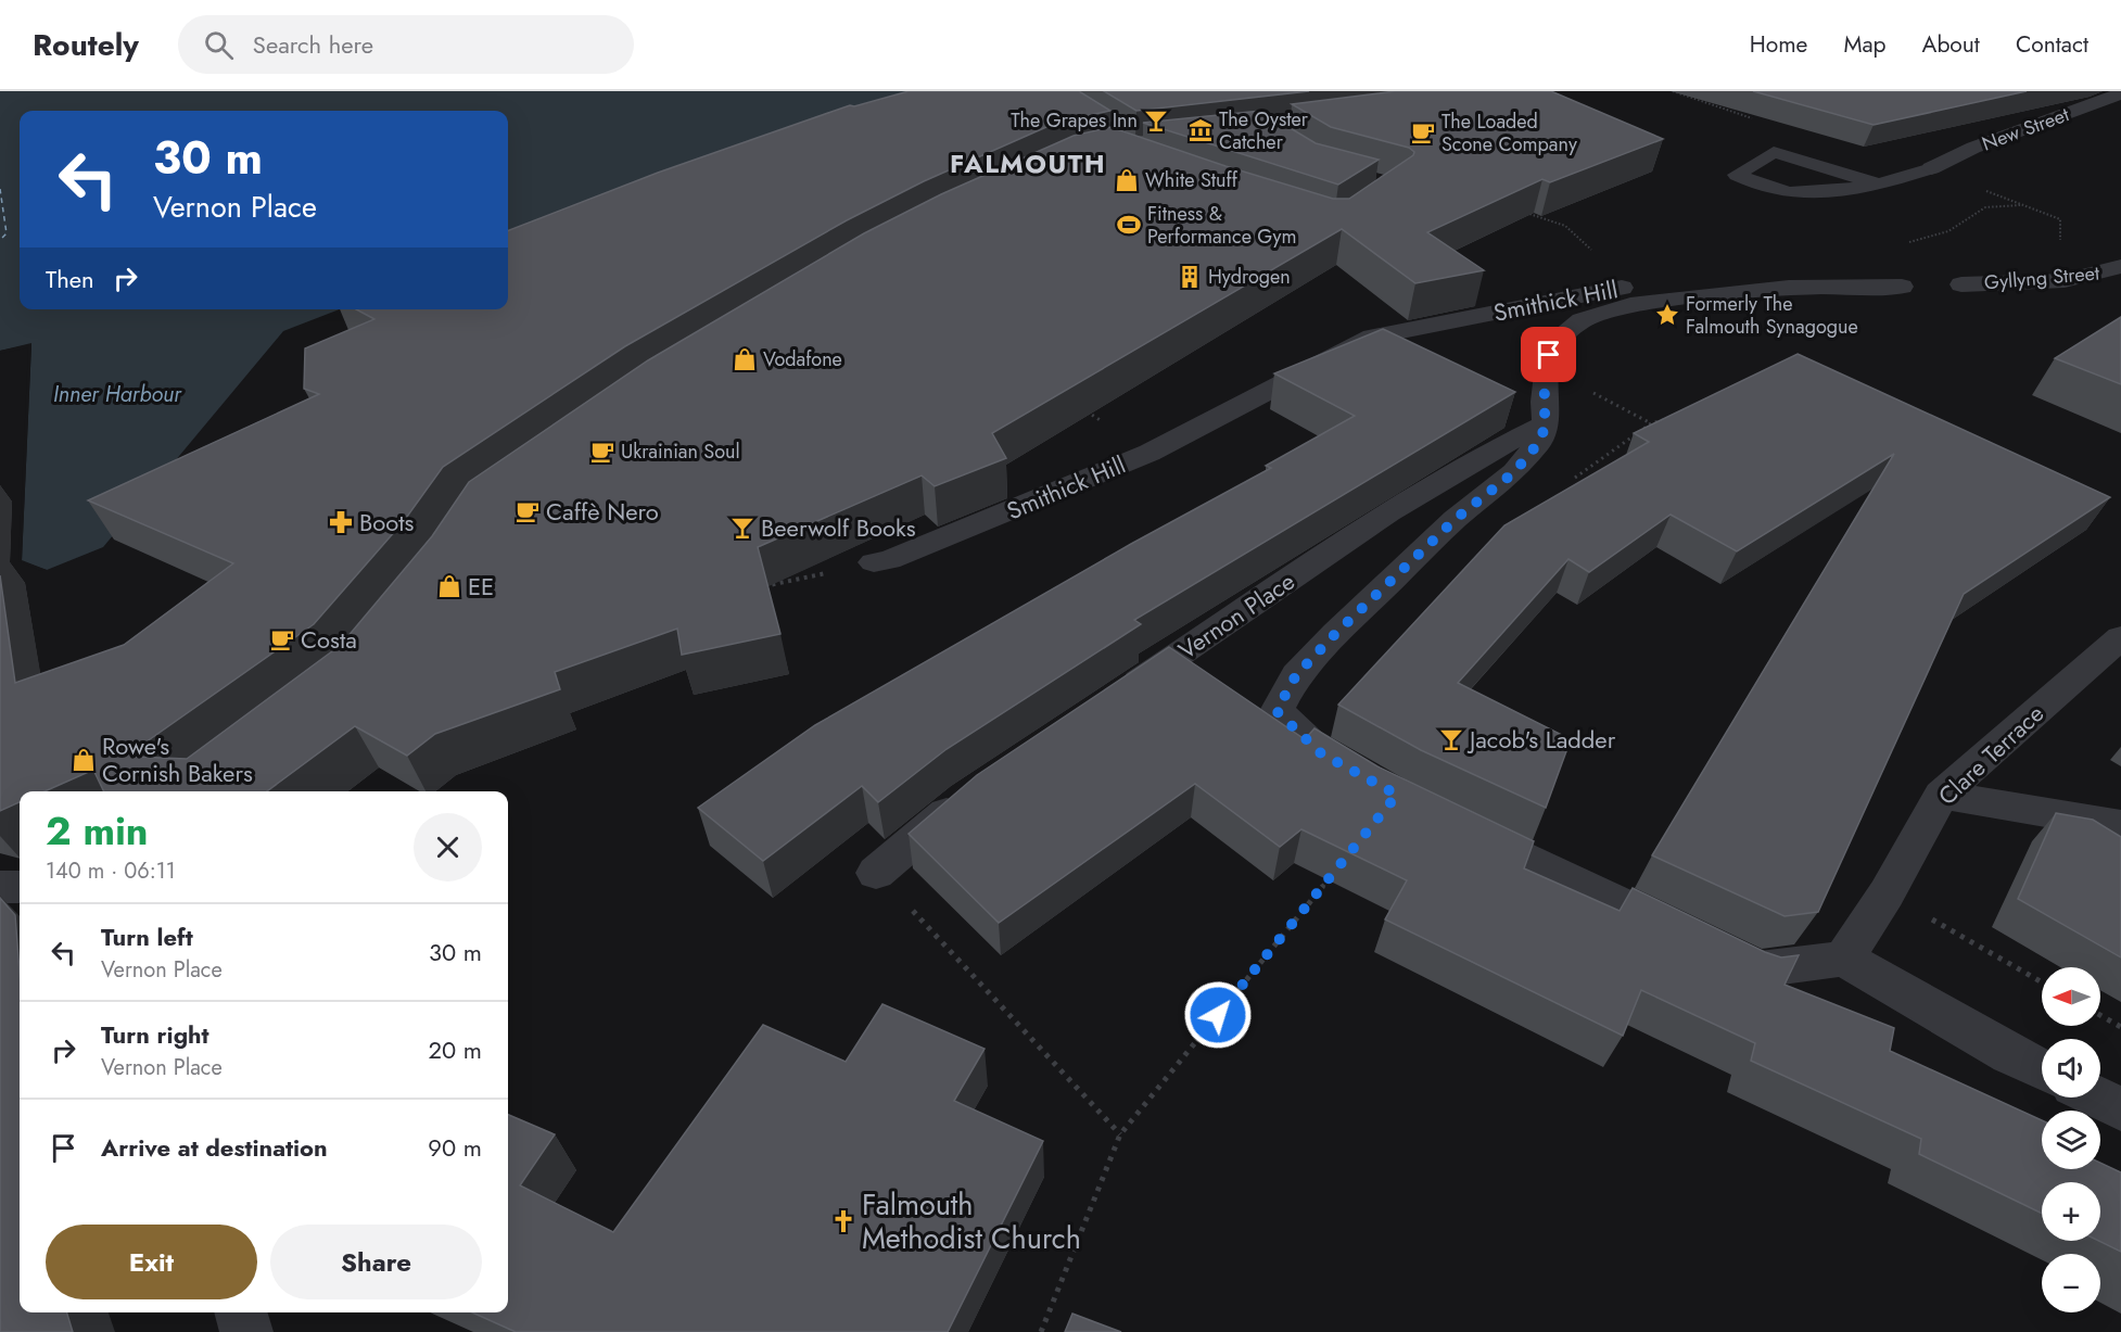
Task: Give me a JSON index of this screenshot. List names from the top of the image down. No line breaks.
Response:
{"streets":{"street":["New Street","Gyllyng Street","Smithick Hill","Vernon Place","Clare Terrace"]},"districts":["FALMOUTH"],"water":["Inner Harbour"],"places":{"bar":["The Grapes Inn","Beerwolf Books","Jacob's Ladder"],"museum":["The Oyster Catcher"],"cafe":["The Loaded Scone Company","Ukrainian Soul","Caffè Nero","Costa"],"shop":["White Stuff","Vodafone","EE","Rowe's Cornish Bakers"],"sports":["Fitness & Performance Gym"],"building":["Hydrogen"],"place":["Formerly The Falmouth Synagogue"],"pharmacy":["Boots"],"church":["Falmouth Methodist Church"]},"north":"left","page":{"header":"Routely","search":"Search here","nav":["Home","Map","About","Contact"],"turn":["30 m","Vernon Place"],"then":"Then","heading":["2 min","140 m · 06:11"],"list":[{"name":"Turn left","note":"Vernon Place","value":"30 m"},{"name":"Turn right","note":"Vernon Place","value":"20 m"},{"name":"Arrive at destination","value":"90 m"}],"map_buttons":["+","−"],"buttons":["Exit","Share"]}}
